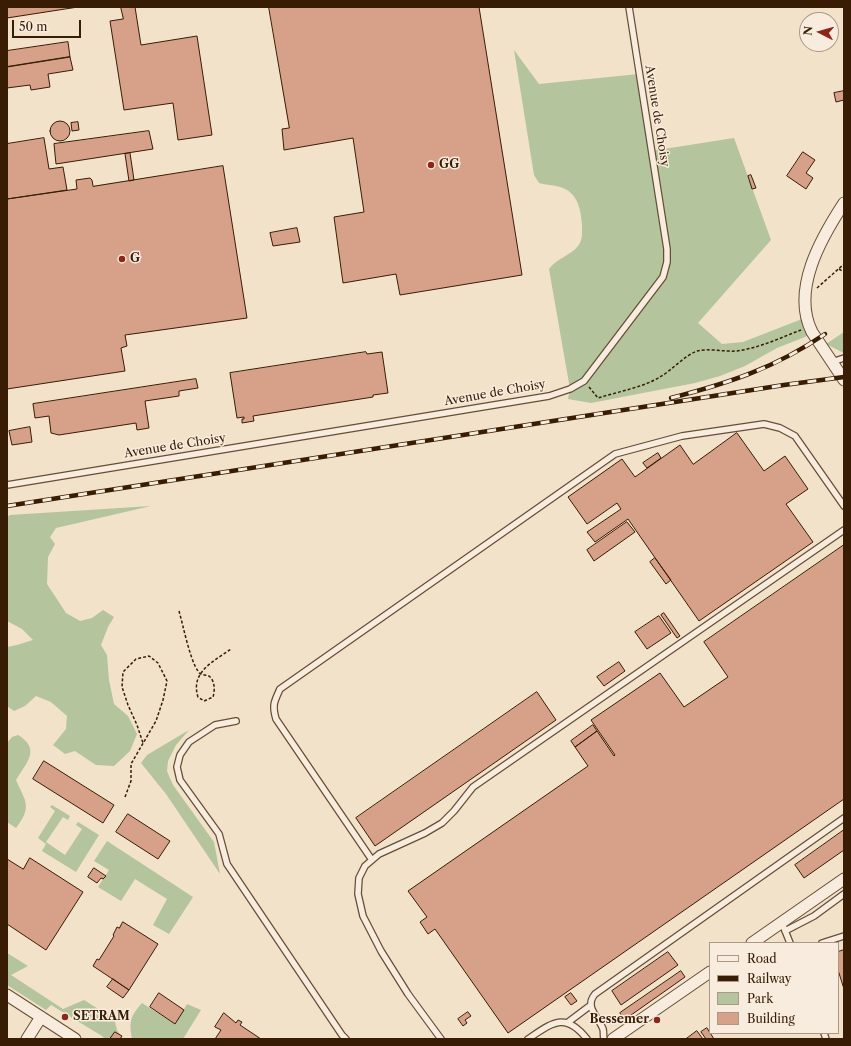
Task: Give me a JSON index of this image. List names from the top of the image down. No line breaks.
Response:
{"streets":{"lane":["Avenue de Choisy"]},"places":["GG","G","SETRAM","Bessemer"],"legend":["Road","Railway","Park","Building"],"scale_bar":"50 m","north":"left"}
